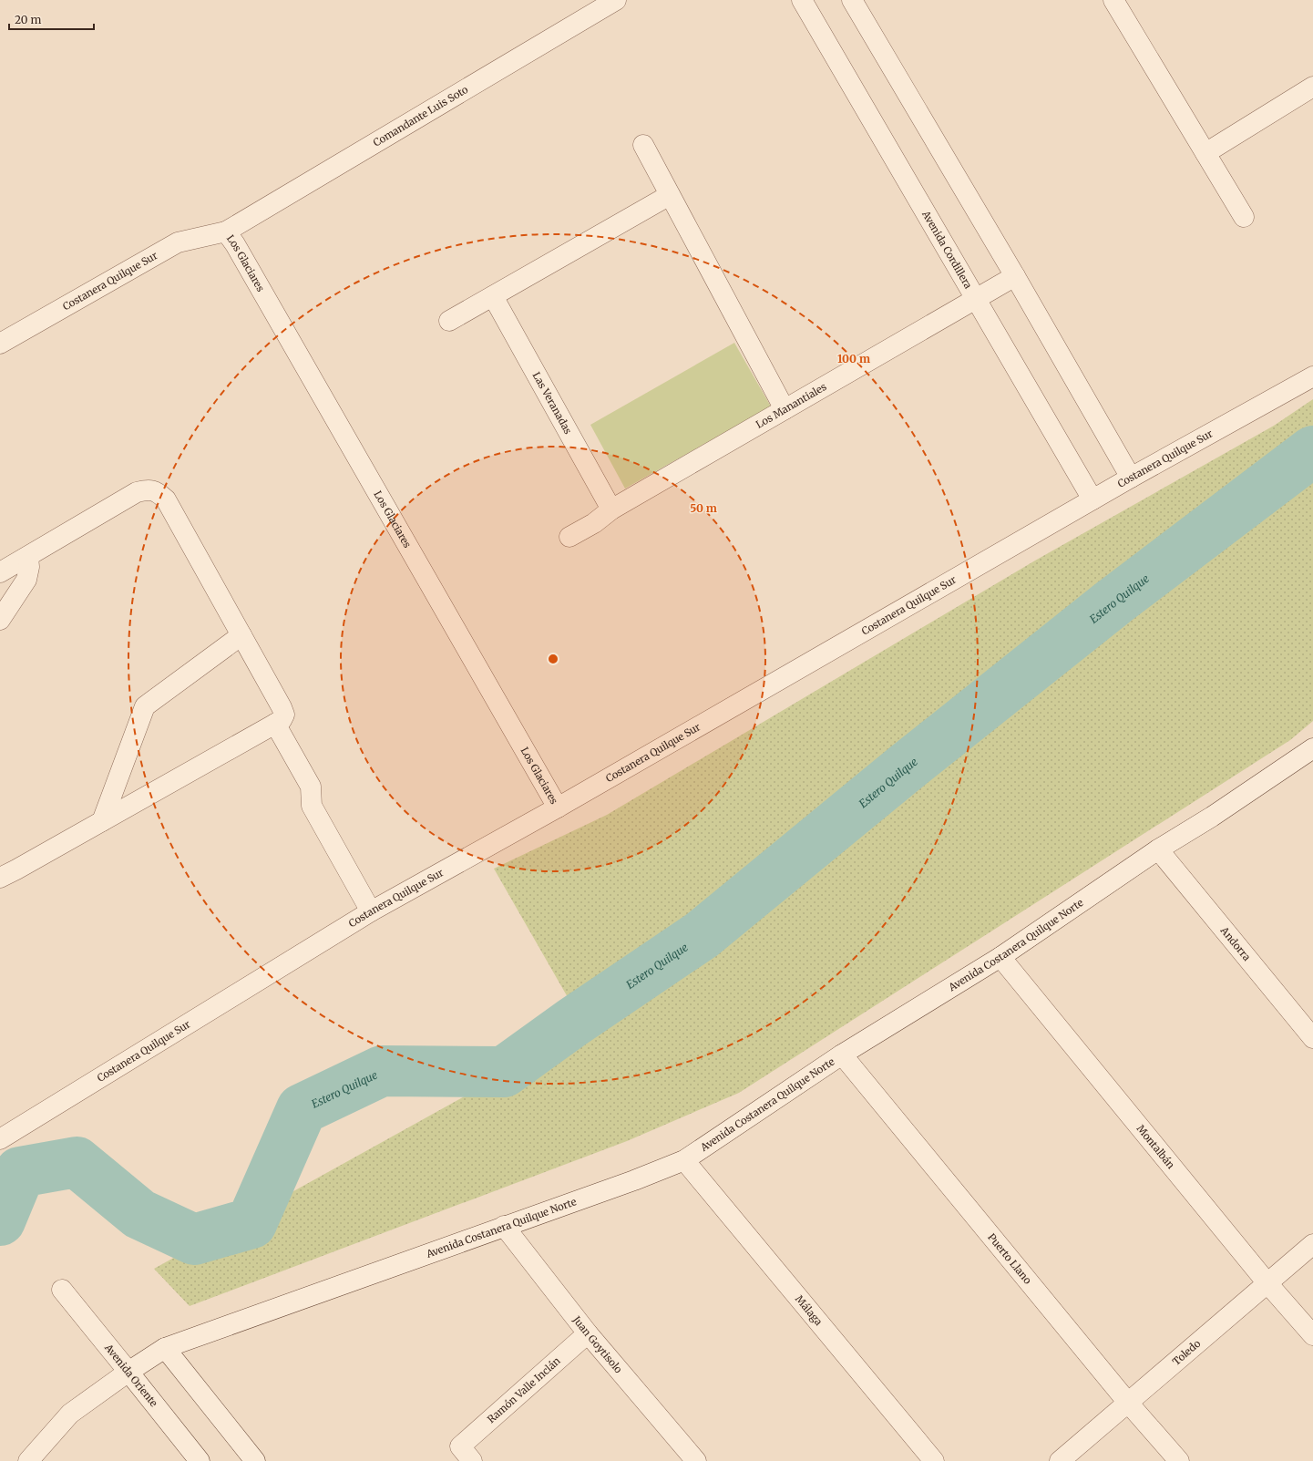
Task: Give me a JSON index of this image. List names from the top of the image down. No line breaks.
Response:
{"streets":{"street":["Comandante Luis Soto","Avenida Cordillera","Los Glaciares","Costanera Quilque Sur","Las Veranadas","Los Manantiales","Andorra","Avenida Costanera Quilque Norte","Montalbán","Puerto Llano","Málaga","Juan Goytisolo","Toledo","Avenida Oriente","Ramón Valle Inclán"]},"crossings":[["Comandante Luis Soto","Los Glaciares"],["Comandante Luis Soto","Costanera Quilque Sur"],["Avenida Cordillera","Costanera Quilque Sur"],["Avenida Cordillera","Los Manantiales"],["Los Glaciares","Costanera Quilque Sur"],["Las Veranadas","Los Manantiales"],["Andorra","Avenida Costanera Quilque Norte"],["Avenida Costanera Quilque Norte","Montalbán"],["Avenida Costanera Quilque Norte","Puerto Llano"],["Avenida Costanera Quilque Norte","Málaga"],["Avenida Costanera Quilque Norte","Juan Goytisolo"],["Avenida Costanera Quilque Norte","Avenida Oriente"],["Montalbán","Toledo"],["Puerto Llano","Toledo"],["Juan Goytisolo","Ramón Valle Inclán"]],"water":["Estero Quilque"],"scale_bar":"20 m","rings":["100 m","50 m"]}
